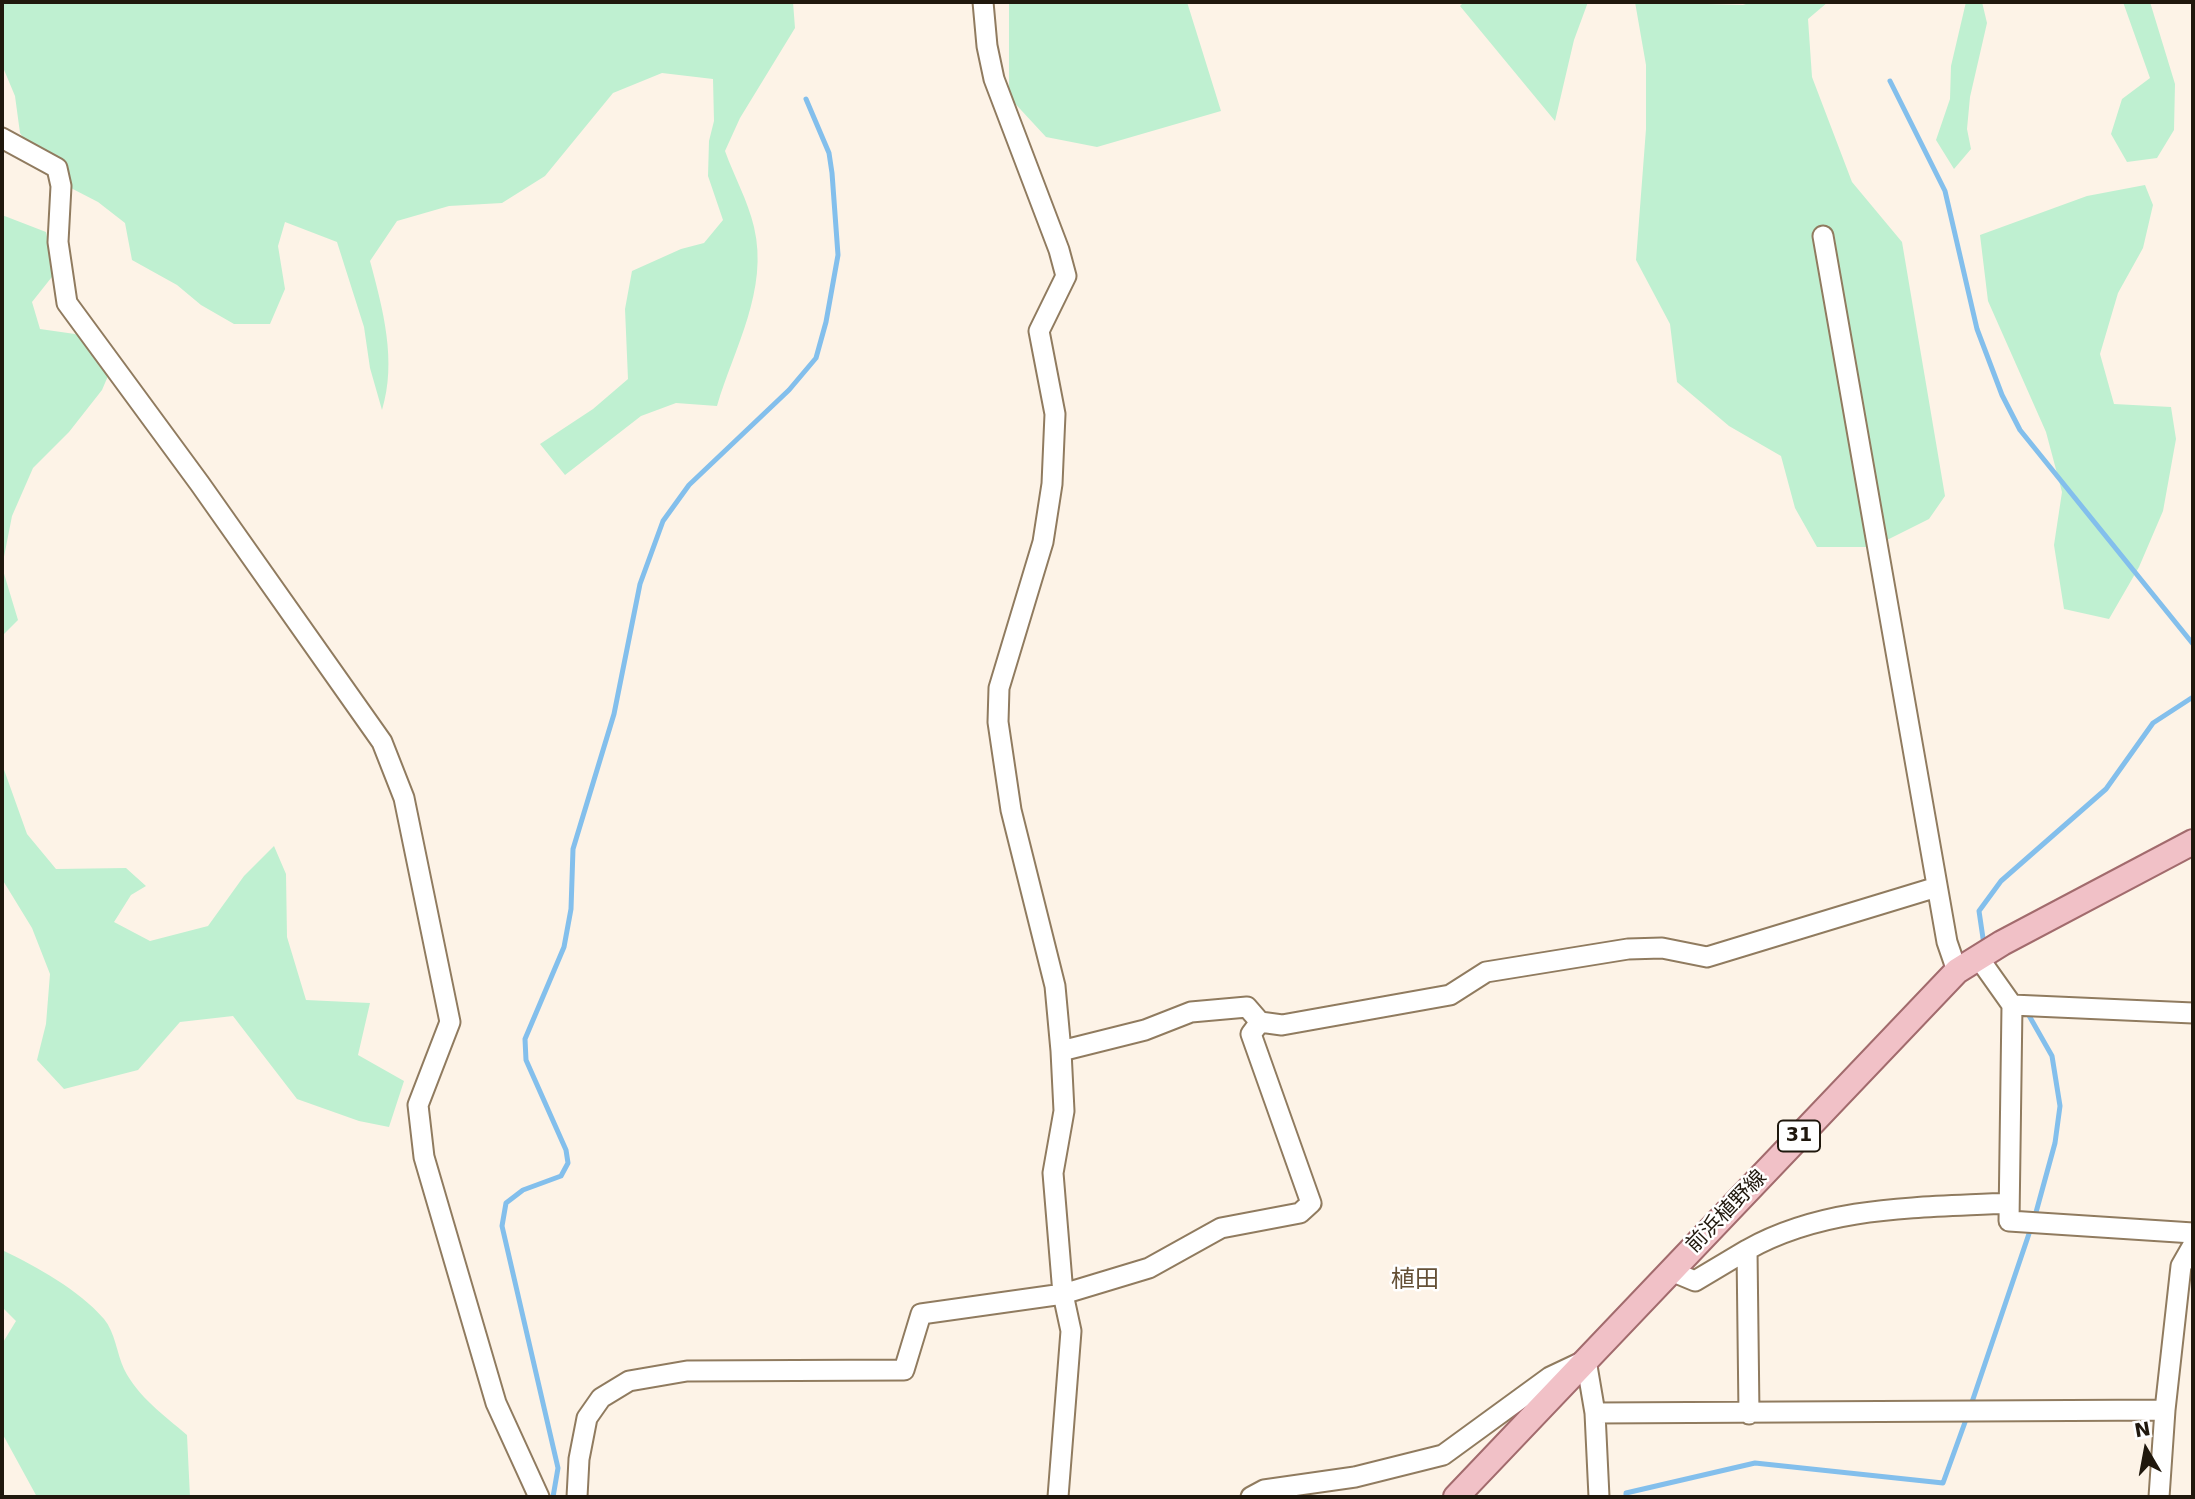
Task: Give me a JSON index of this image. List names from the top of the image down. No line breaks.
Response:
{"streets":{"main road":["31","前浜植野線"]},"districts":["植田"],"north":"top"}
